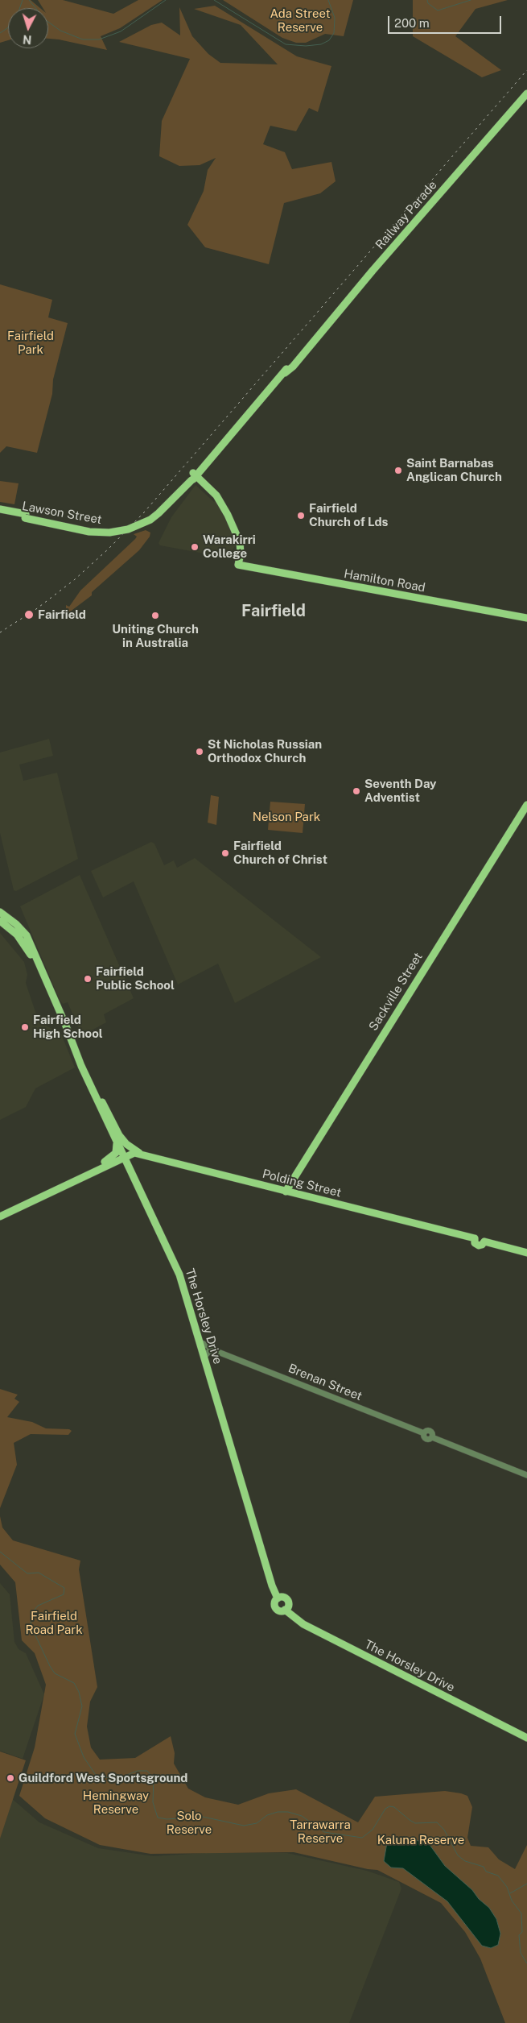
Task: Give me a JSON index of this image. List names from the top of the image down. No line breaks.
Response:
{"streets":{"main road":["Railway Parade","Lawson Street","Hamilton Road","Sackville Street","Polding Street","The Horsley Drive"],"street":["Brenan Street"]},"crossings":[["Railway Parade","Lawson Street"],["Railway Parade","Hamilton Road"],["Lawson Street","Hamilton Road"],["Sackville Street","Polding Street"],["Polding Street","The Horsley Drive"],["The Horsley Drive","Brenan Street"]],"districts":["Fairfield"],"parks":["Ada Street Reserve","Fairfield Park","Nelson Park","Fairfield Road Park","Hemingway Reserve","Solo Reserve","Tarrawarra Reserve","Kaluna Reserve"],"places":["Saint Barnabas Anglican Church","Fairfield Church of Lds","Warakirri College","Fairfield","Uniting Church in Australia","St Nicholas Russian Orthodox Church","Seventh Day Adventist","Fairfield Church of Christ","Fairfield Public School","Fairfield High School","Guildford West Sportsground"],"scale_bar":"200 m","north":"bottom"}
